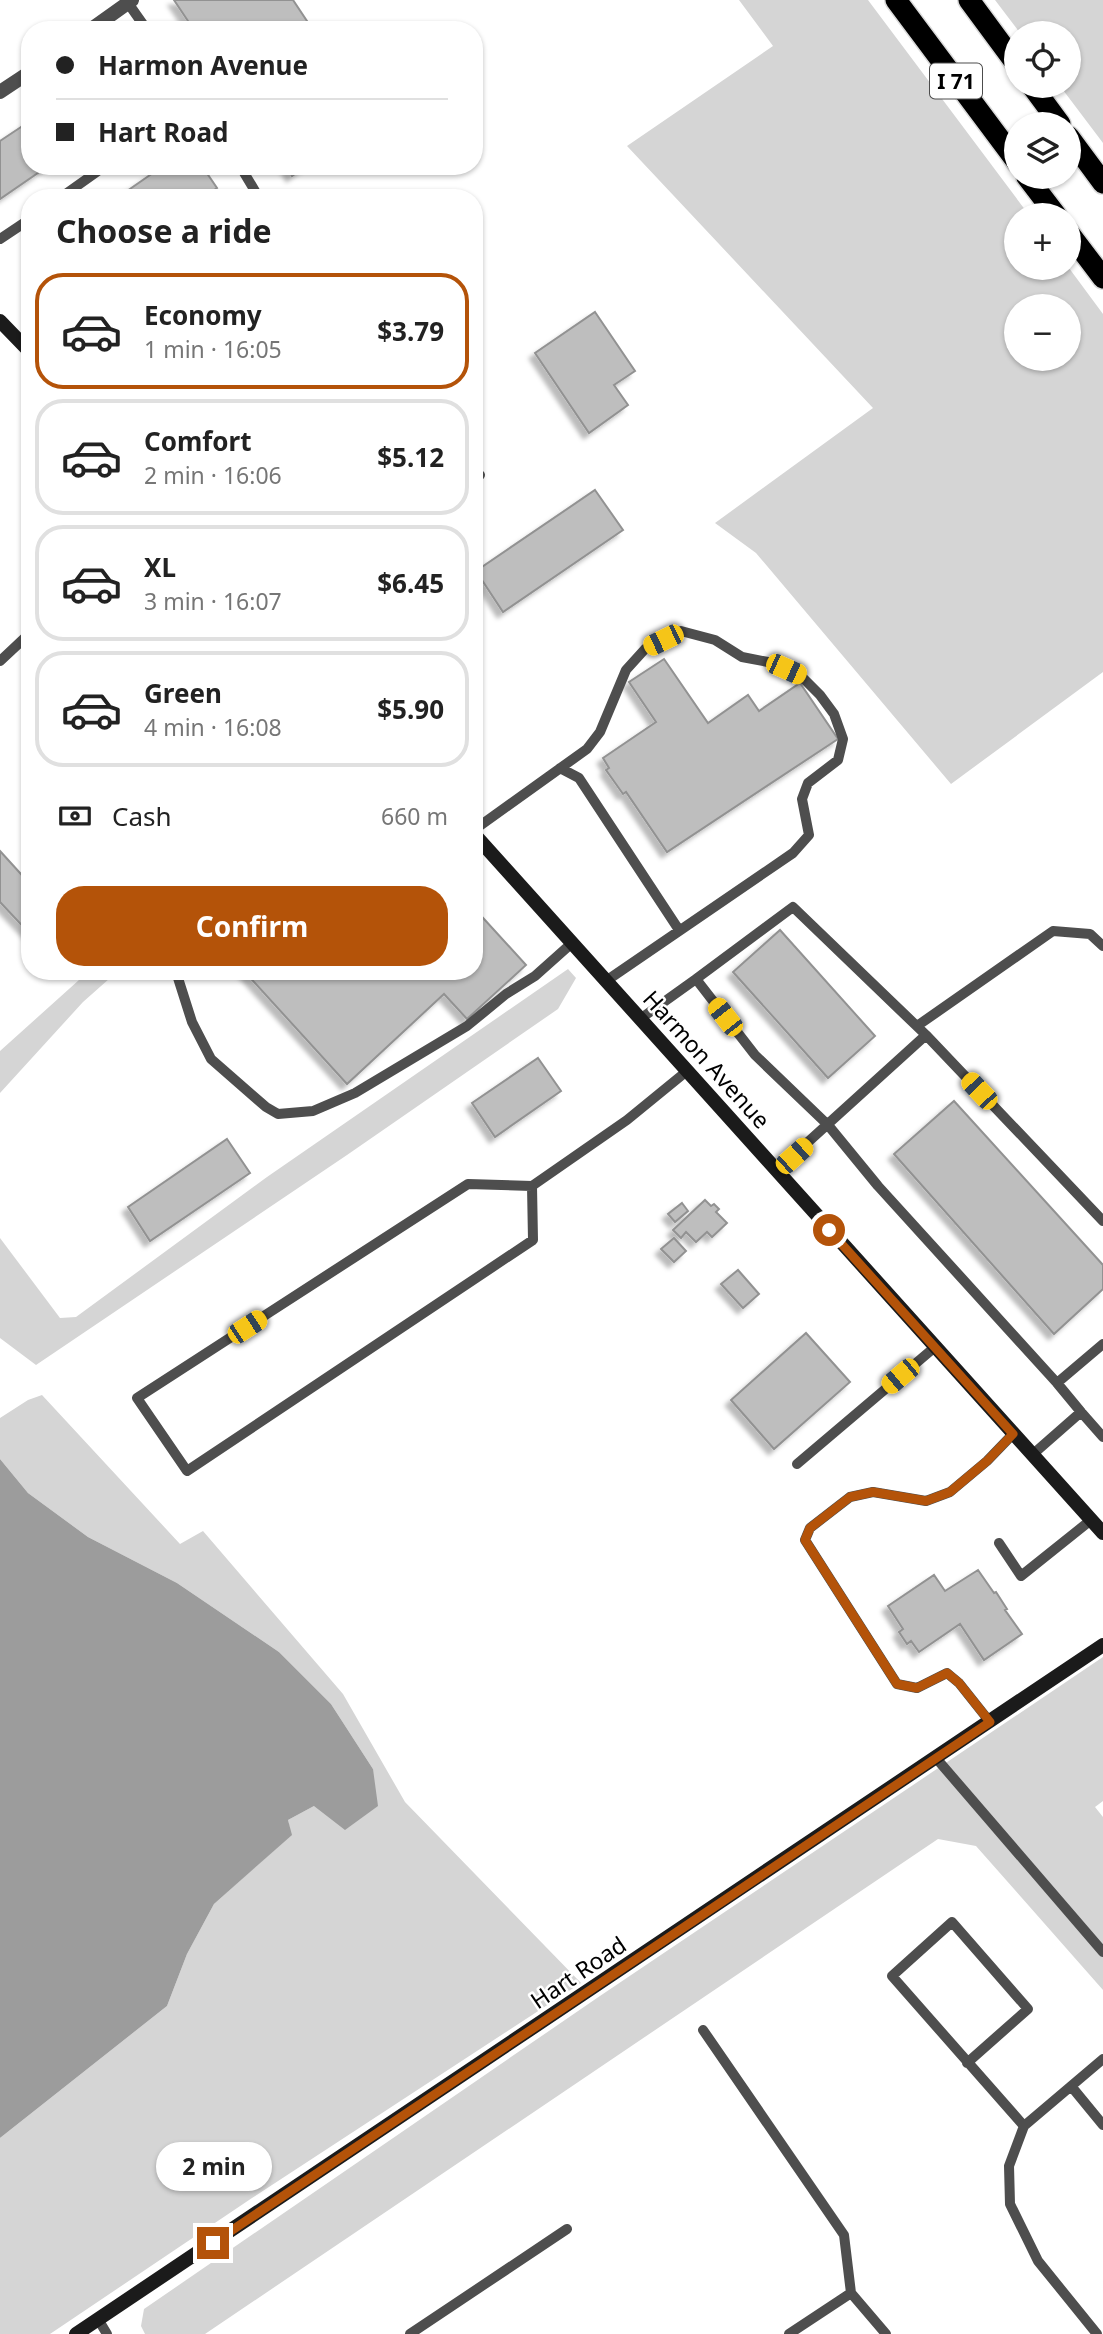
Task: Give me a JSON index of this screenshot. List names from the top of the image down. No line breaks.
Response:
{"streets":{"highway":["I 71"],"street":["Harmon Avenue","Hart Road"]},"page":{"map_buttons":["+","−"],"banner":["Harmon Avenue","Hart Road"],"heading":"Choose a ride","list":[{"name":"Economy","note":"1 min · 16:05","value":"$3.79"},{"name":"Comfort","note":"2 min · 16:06","value":"$5.12"},{"name":"XL","note":"3 min · 16:07","value":"$6.45"},{"name":"Green","note":"4 min · 16:08","value":"$5.90"}],"pay":["Cash","660 m"],"buttons":"Confirm","bubble":"2 min"}}
